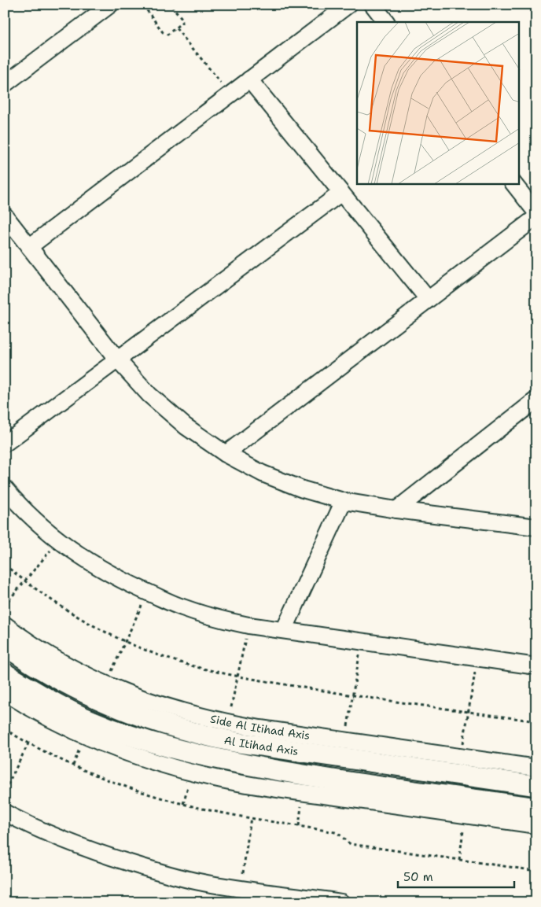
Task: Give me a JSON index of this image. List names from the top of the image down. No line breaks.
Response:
{"streets":{"street":["Side Al Itihad Axis","Al Itihad Axis"]},"scale_bar":"50 m"}
